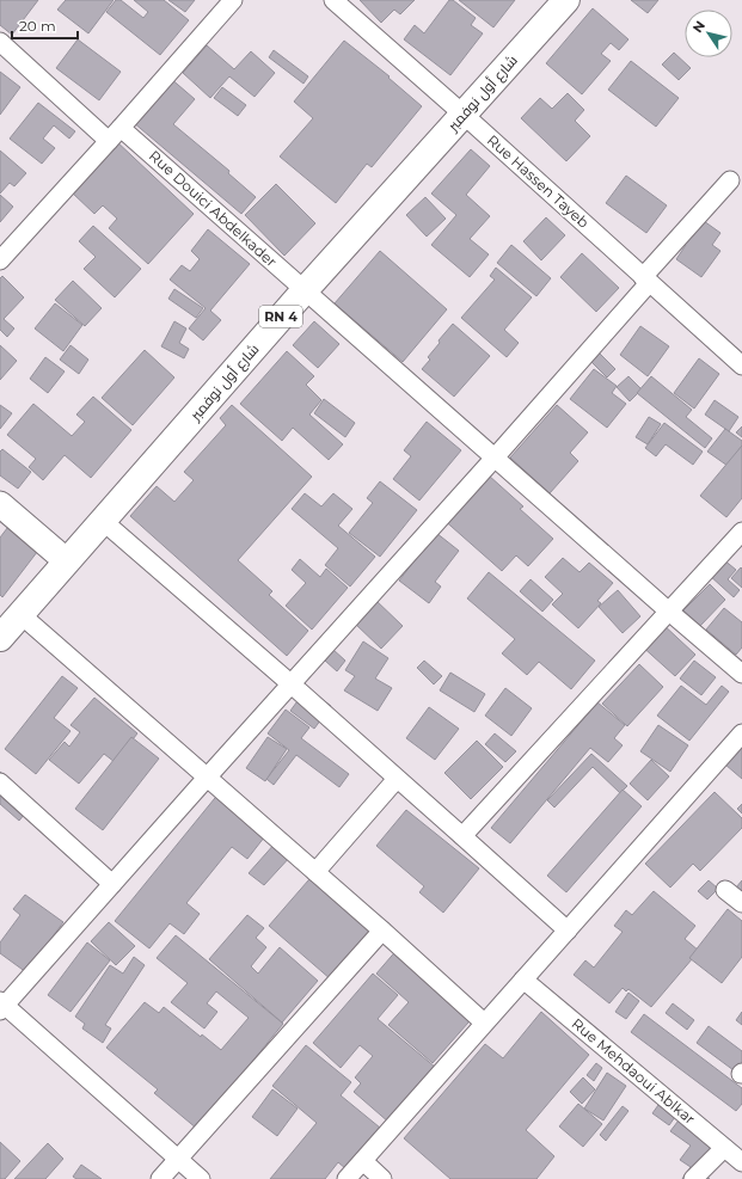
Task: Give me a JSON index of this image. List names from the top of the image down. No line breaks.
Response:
{"streets":{"main road":["شارع أول نوفمبر","RN 4"],"street":["Rue Hassen Tayeb","Rue Douici Abdelkader","Rue Mehdaoui Ablkar"]},"crossings":[["شارع أول نوفمبر","Rue Hassen Tayeb"],["شارع أول نوفمبر","Rue Douici Abdelkader"]],"scale_bar":"20 m","north":"top left"}
